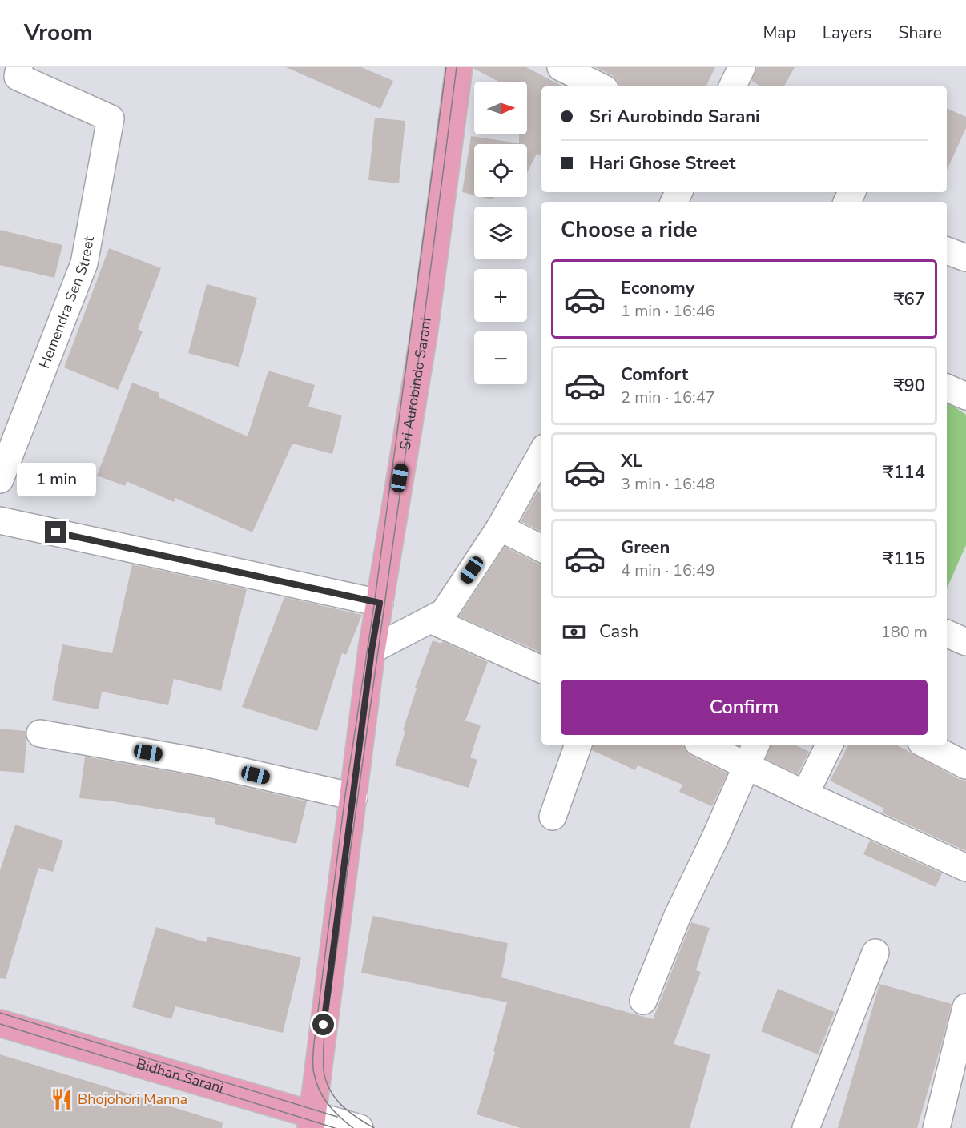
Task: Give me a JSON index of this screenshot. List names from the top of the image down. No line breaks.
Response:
{"streets":{"main road":["Sri Aurobindo Sarani","Bidhan Sarani"],"street":["Hemendra Sen Street"]},"crossings":[["Sri Aurobindo Sarani","Bidhan Sarani"]],"places":{"restaurant":["Bhojohori Manna"]},"north":"right","page":{"header":"Vroom","nav":["Map","Layers","Share"],"map_buttons":["+","−"],"banner":["Sri Aurobindo Sarani","Hari Ghose Street"],"heading":"Choose a ride","list":[{"name":"Economy","note":"1 min · 16:46","value":"₹67"},{"name":"Comfort","note":"2 min · 16:47","value":"₹90"},{"name":"XL","note":"3 min · 16:48","value":"₹114"},{"name":"Green","note":"4 min · 16:49","value":"₹115"}],"bubble":"1 min","pay":["Cash","180 m"],"buttons":"Confirm"}}
